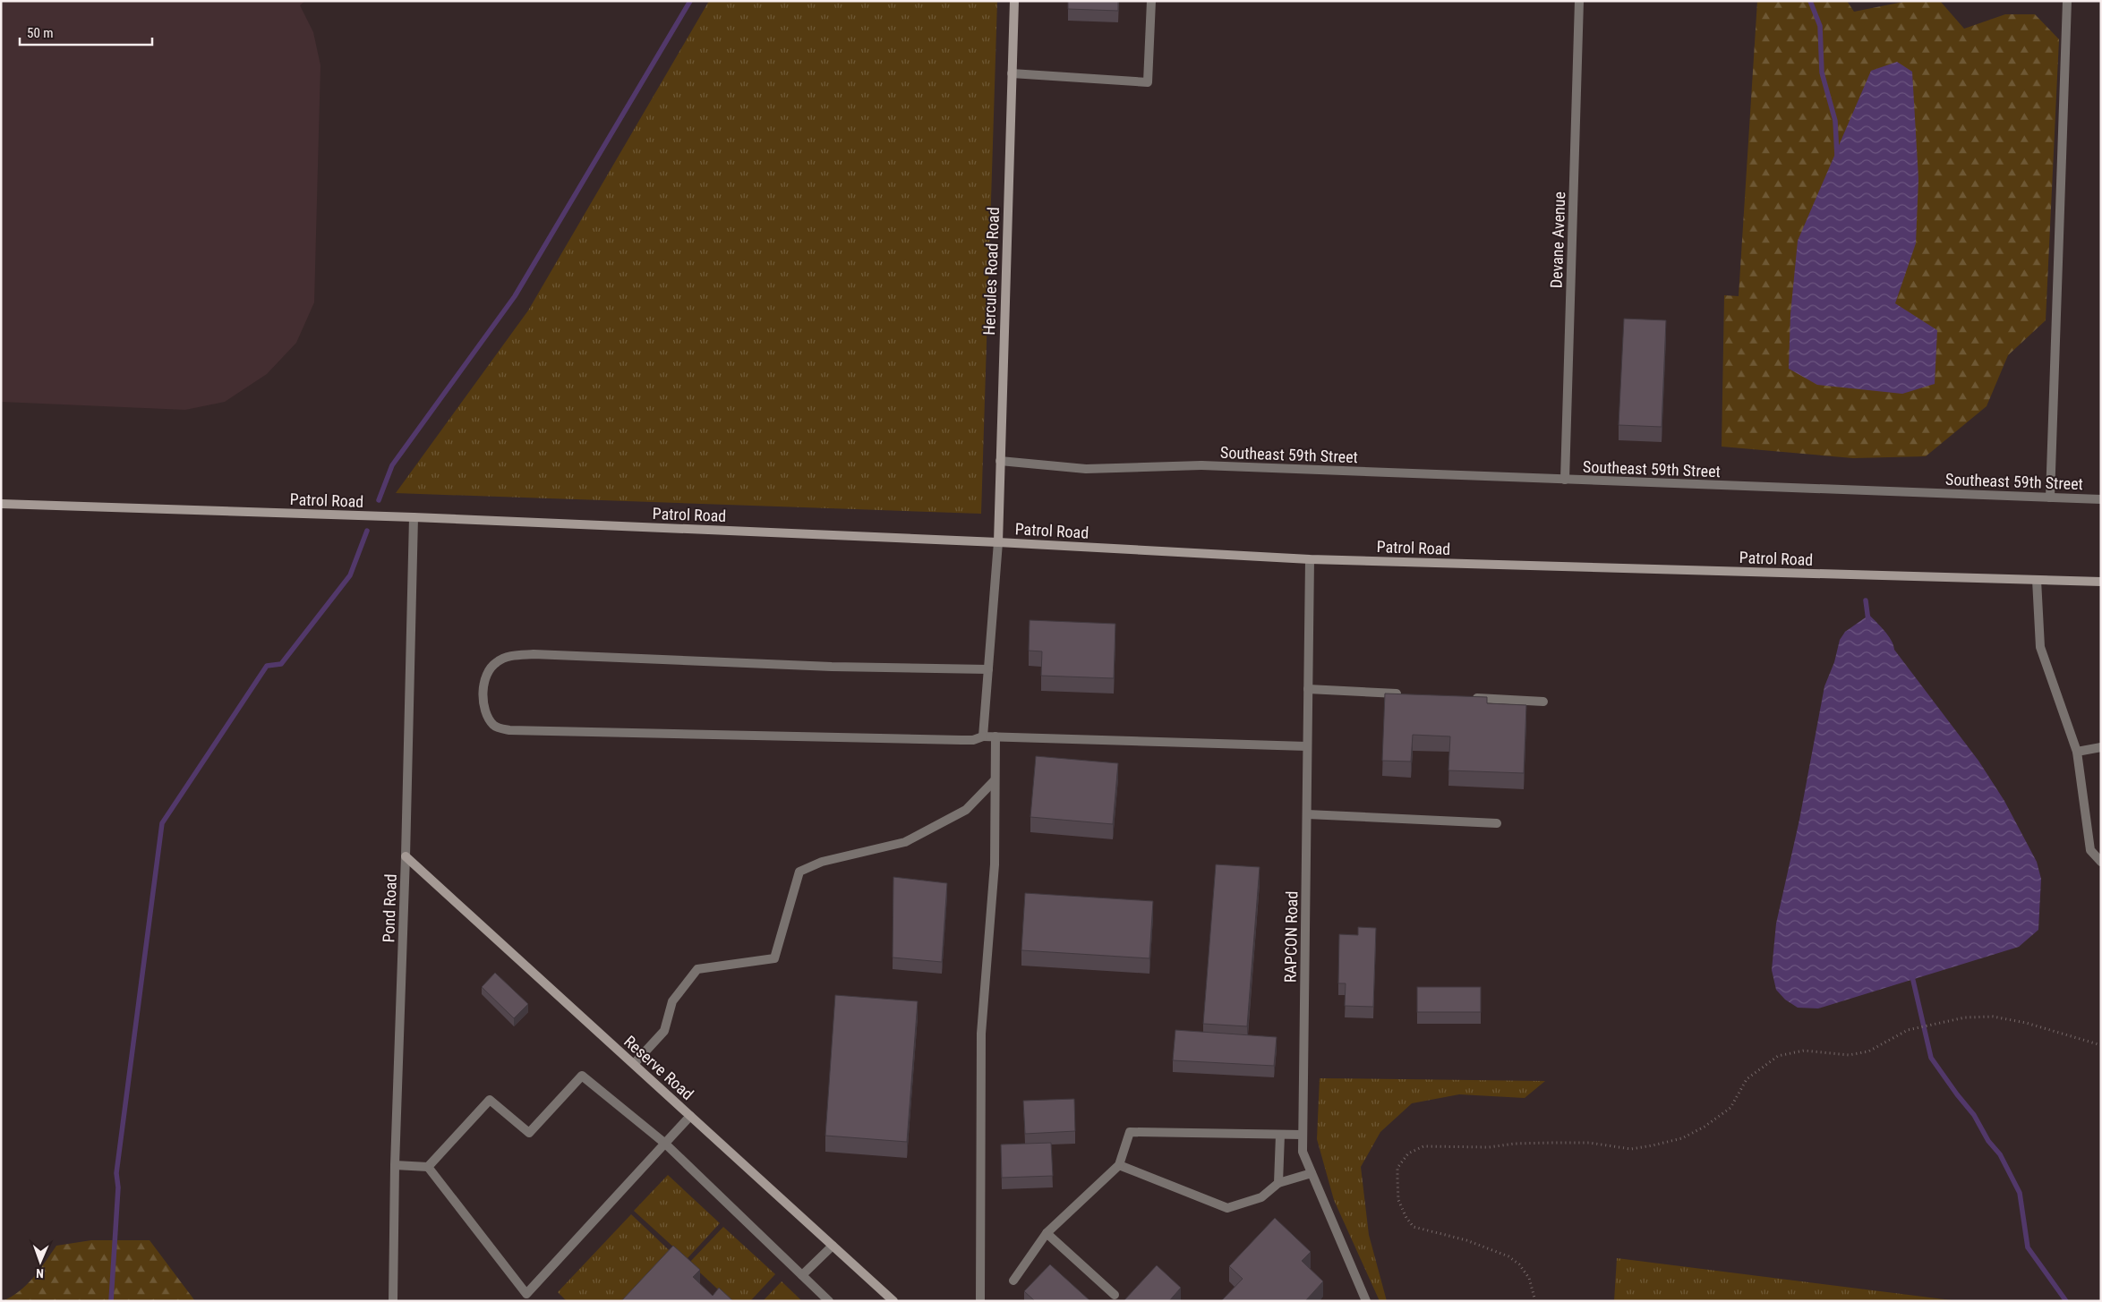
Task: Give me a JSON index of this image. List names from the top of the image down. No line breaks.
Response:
{"streets":{"street":["Devane Avenue","Hercules Road Road","Southeast 59th Street","Patrol Road","Pond Road","RAPCON Road","Reserve Road"]},"crossings":[["Devane Avenue","Southeast 59th Street"],["Hercules Road Road","Southeast 59th Street"],["Hercules Road Road","Patrol Road"],["Patrol Road","Pond Road"],["Patrol Road","RAPCON Road"],["Pond Road","Reserve Road"]],"scale_bar":"50 m","north":"bottom"}
